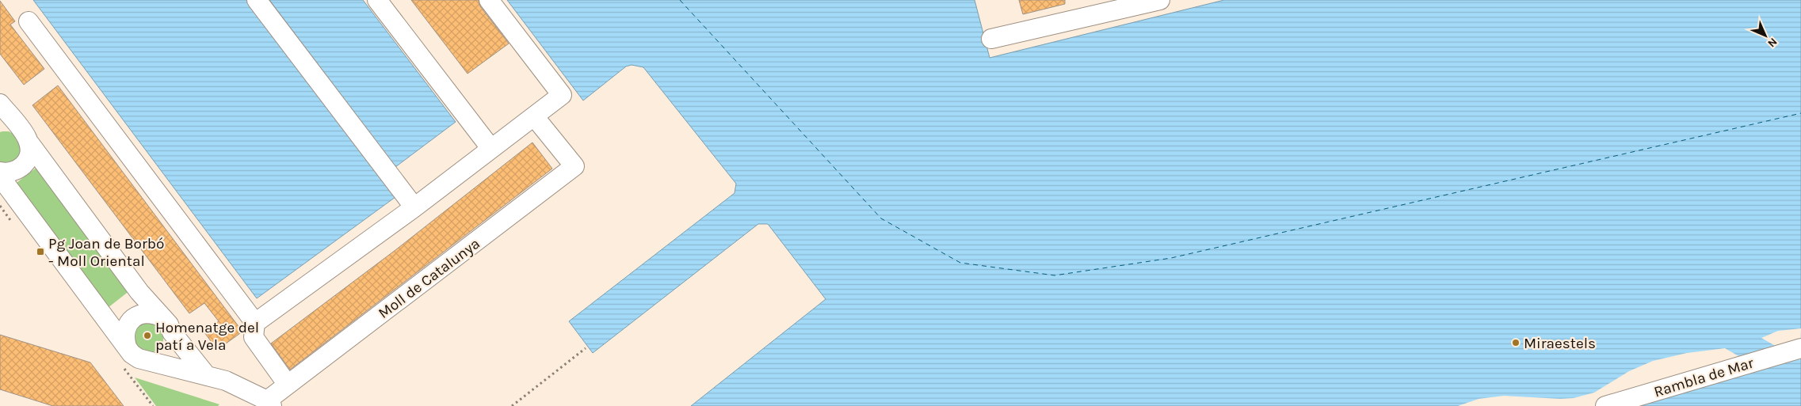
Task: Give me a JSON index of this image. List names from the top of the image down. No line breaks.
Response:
{"streets":{"street":["Moll de Catalunya","Rambla de Mar"]},"places":{"transit":["Pg Joan de Borbó - Moll Oriental"],"other":["Homenatge del patí a Vela","Miraestels"]},"north":"bottom right"}
